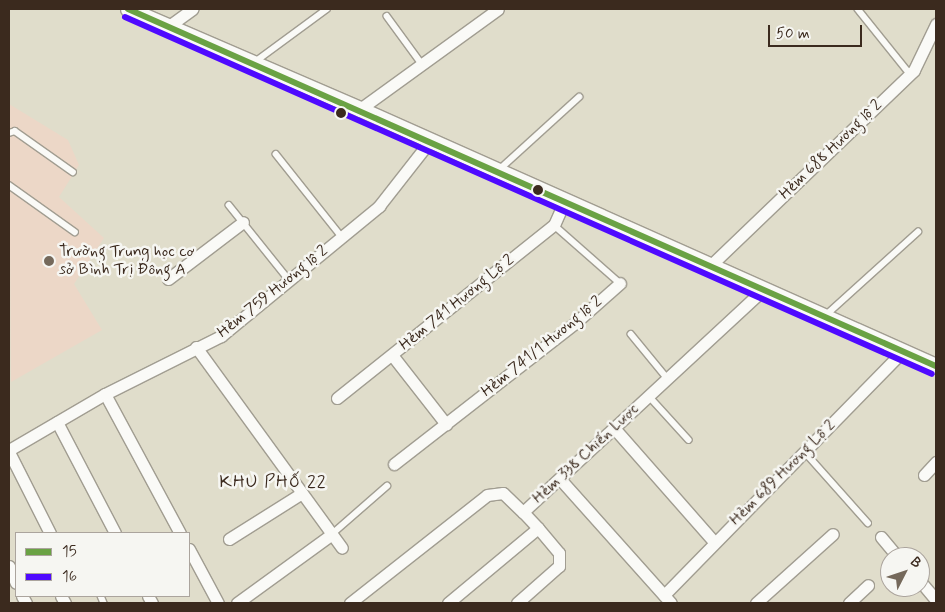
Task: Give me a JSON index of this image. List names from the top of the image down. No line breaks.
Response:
{"streets":{"street":["Hẻm 688 Hương lộ 2","Hẻm 759 Hương lộ 2","Hẻm 741 Hương Lộ 2","Hẻm 741/1 Hương lộ 2","Hẻm 338 Chiến Lược","Hẻm 689 Hương Lộ 2"]},"crossings":[["Hẻm 741 Hương Lộ 2","Hẻm 741/1 Hương lộ 2"]],"districts":["KHU PHỐ 22"],"places":["Trường Trung học cơ sở Bình Trị Đông A"],"lines":["transit line 15","transit line 16"],"legend":["15","16"],"scale_bar":"50 m","north":"top right"}
